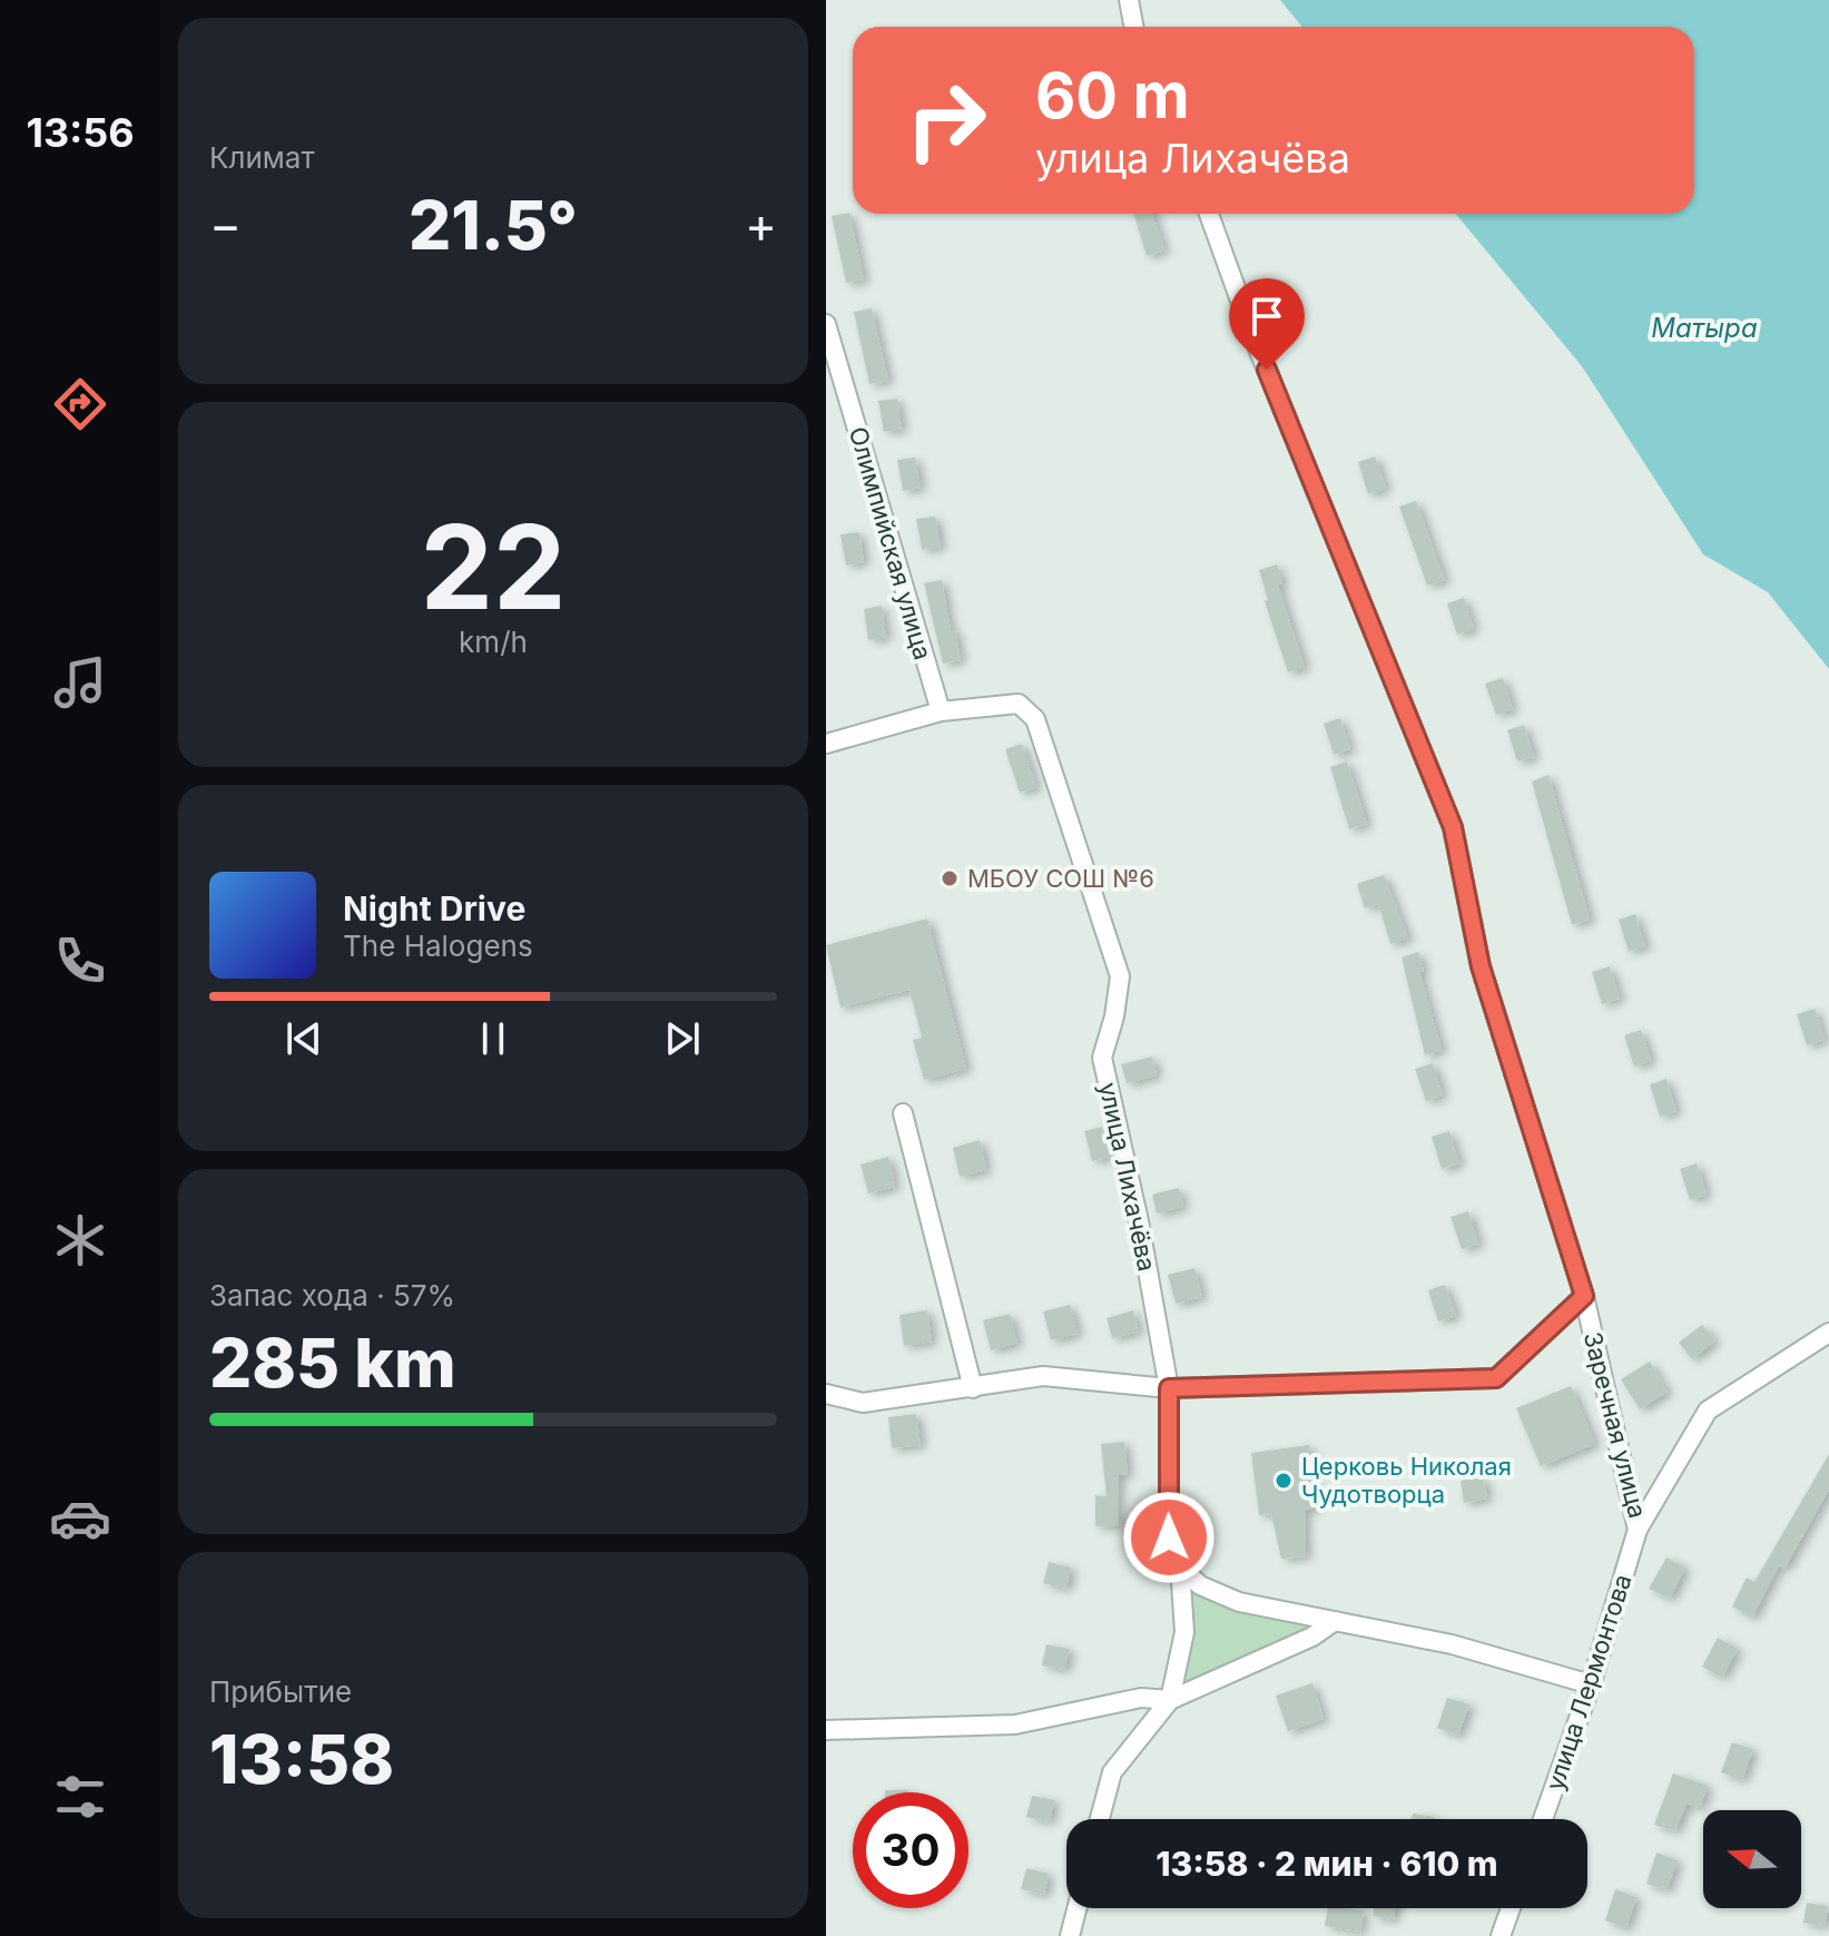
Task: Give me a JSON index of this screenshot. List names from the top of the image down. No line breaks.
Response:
{"streets":{"street":["Олимпийская улица","улица Лихачёва","Заречная улица","улица Лермонтова"]},"crossings":[["Олимпийская улица","улица Лихачёва"],["Заречная улица","улица Лермонтова"]],"water":["Матыра"],"places":["МБОУ СОШ №6","Церковь Николая Чудотворца"],"north":"left","page":{"tabs":"13:56","tile":["Климат",["22","km/h"],["Запас хода · 57%","285 km"],["Прибытие","13:58"]],"turn":["60 m","улица Лихачёва"],"heat":["−","21.5°","+"],"song":["Night Drive","The Halogens"],"limit":"30","trip":"13:58 · 2 мин · 610 m"}}
